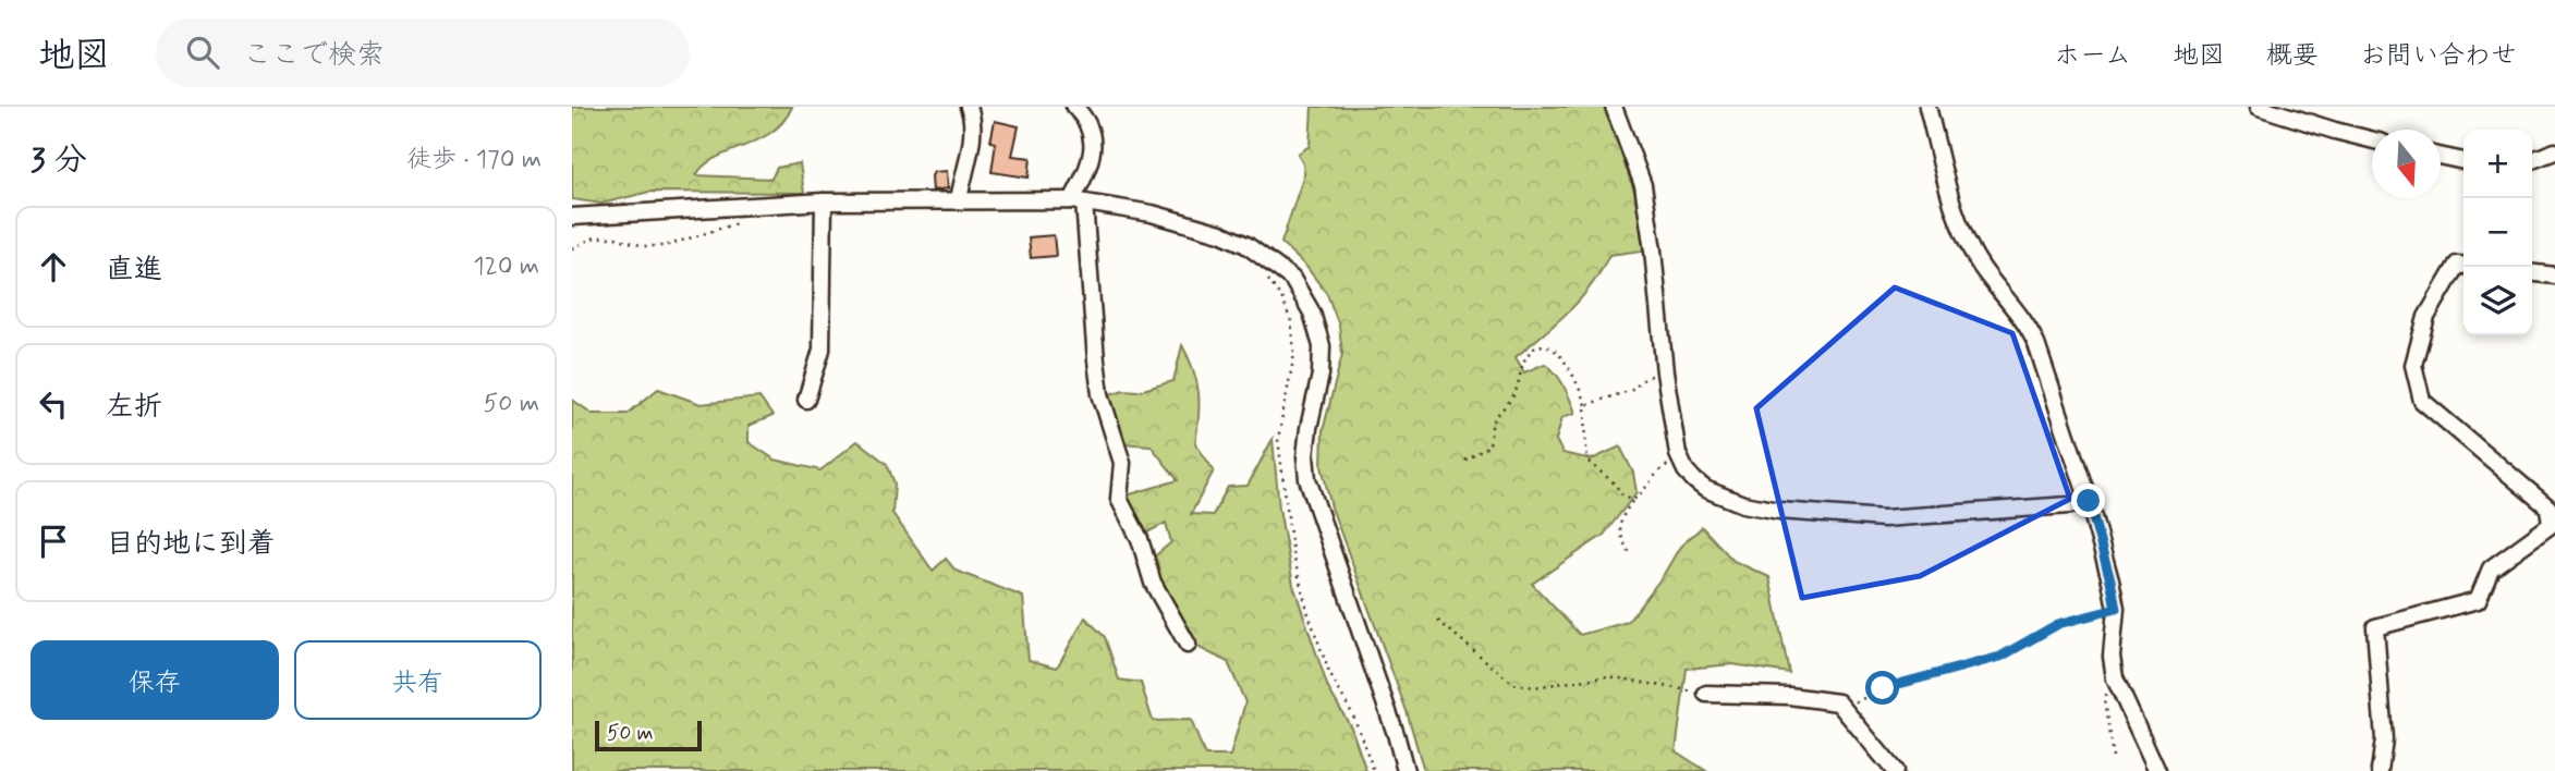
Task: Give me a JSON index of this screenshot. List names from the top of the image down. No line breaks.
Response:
{"scale_bar":"50 m","north":"bottom","page":{"header":"地図","search":"ここで検索","nav":["ホーム","地図","概要","お問い合わせ"],"heading":["3 分","徒歩 · 170 m"],"map_buttons":["+","−"],"list":[["直進","120 m"],["左折","50 m"],"目的地に到着"],"buttons":["保存","共有"],"scale":"50 m"}}
